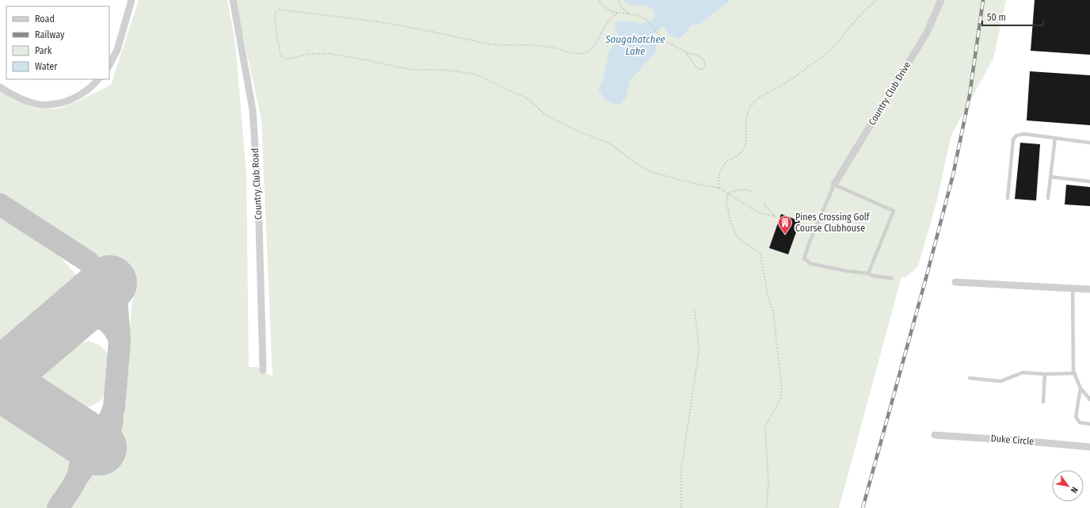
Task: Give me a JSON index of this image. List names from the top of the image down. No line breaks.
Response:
{"streets":{"street":["Country Club Drive","Country Club Road","Duke Circle"]},"water":["Sougahatchee Lake"],"places":{"building":["Pines Crossing Golf Course Clubhouse"]},"legend":["Road","Railway","Park","Water"],"scale_bar":"50 m","north":"bottom right"}
